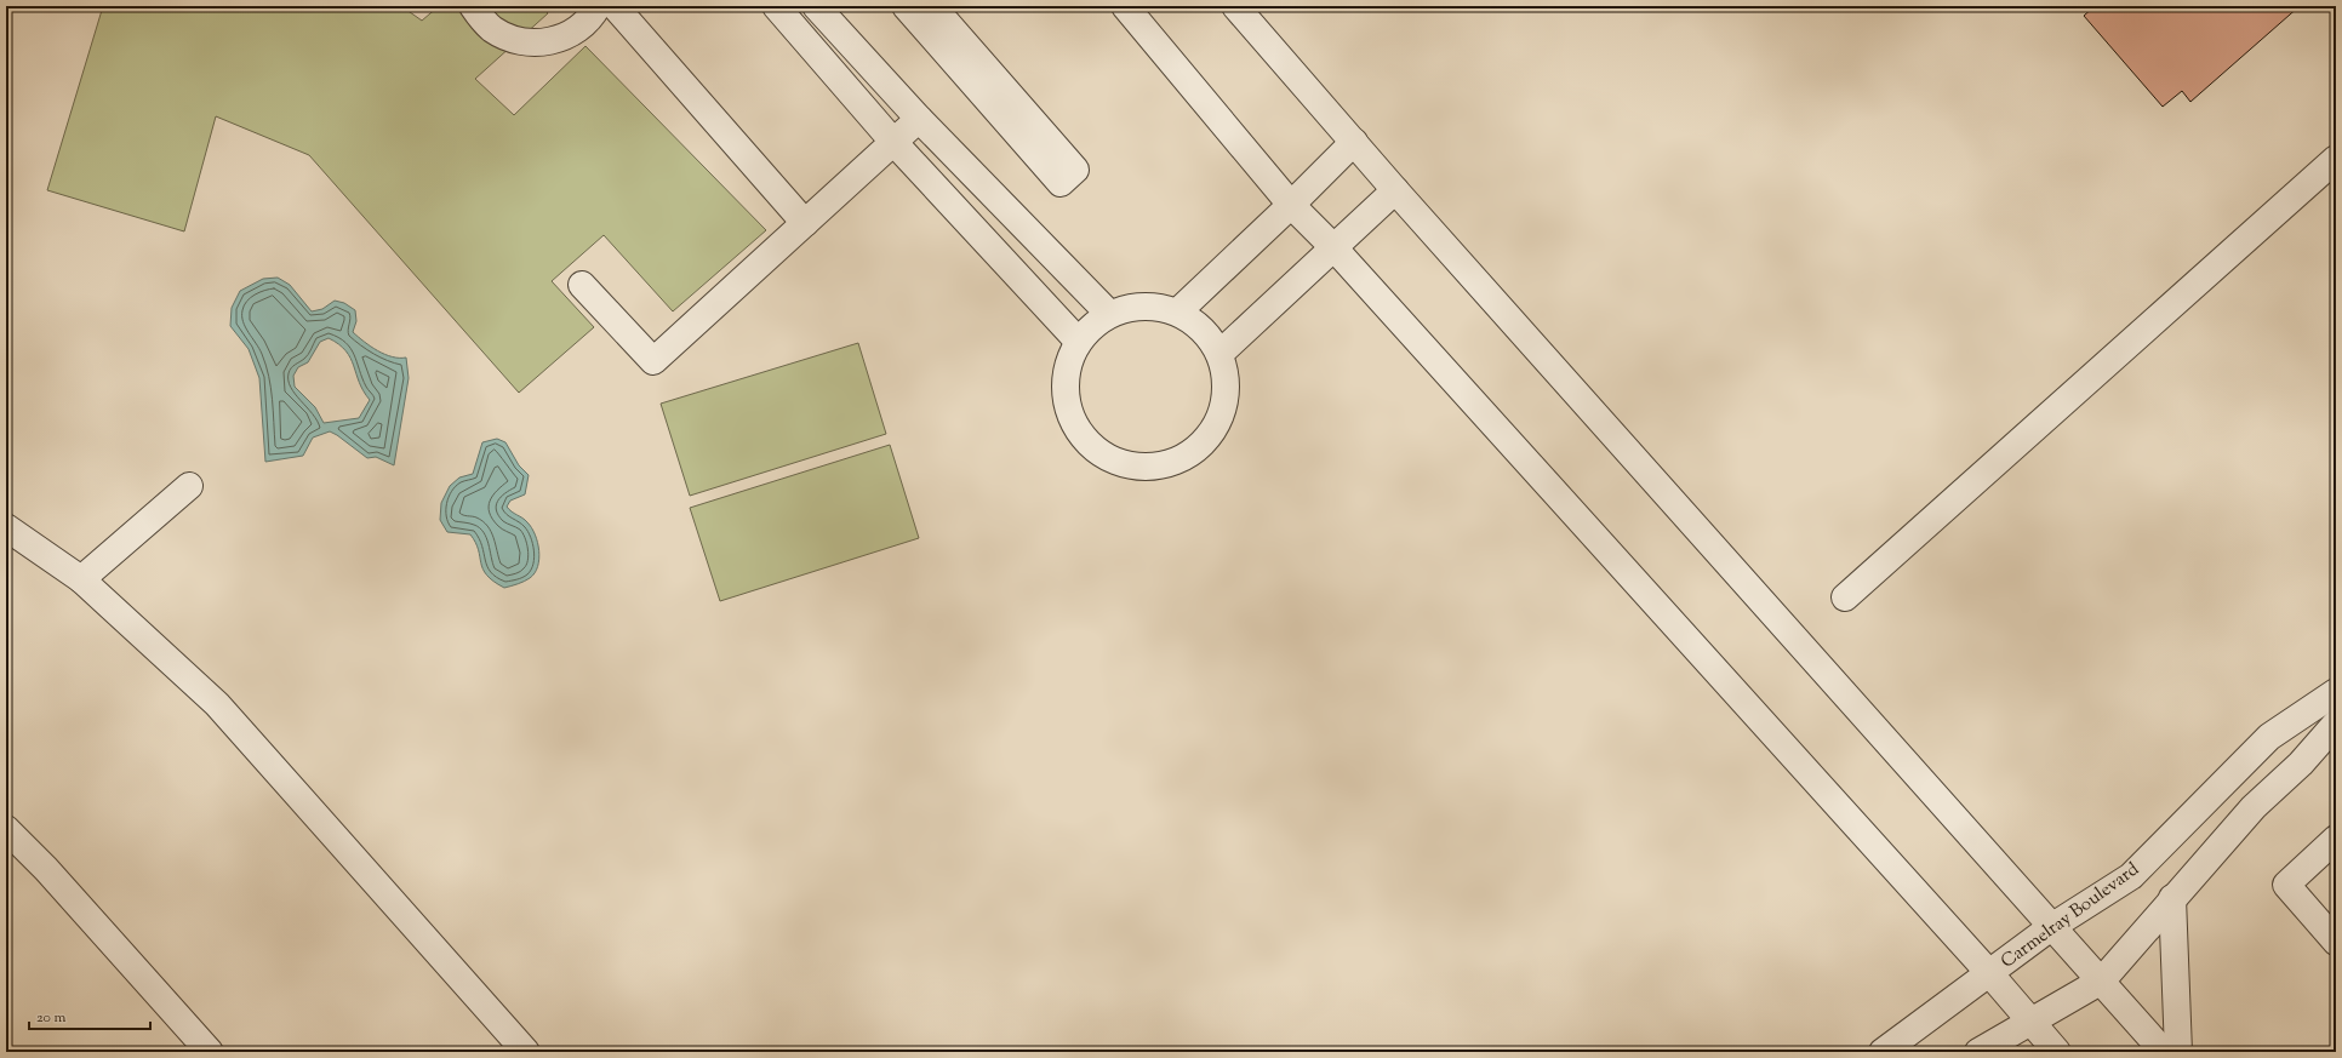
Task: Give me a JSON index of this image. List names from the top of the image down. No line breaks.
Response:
{"streets":{"street":["Carmelray Boulevard"]},"scale_bar":"20 m"}
